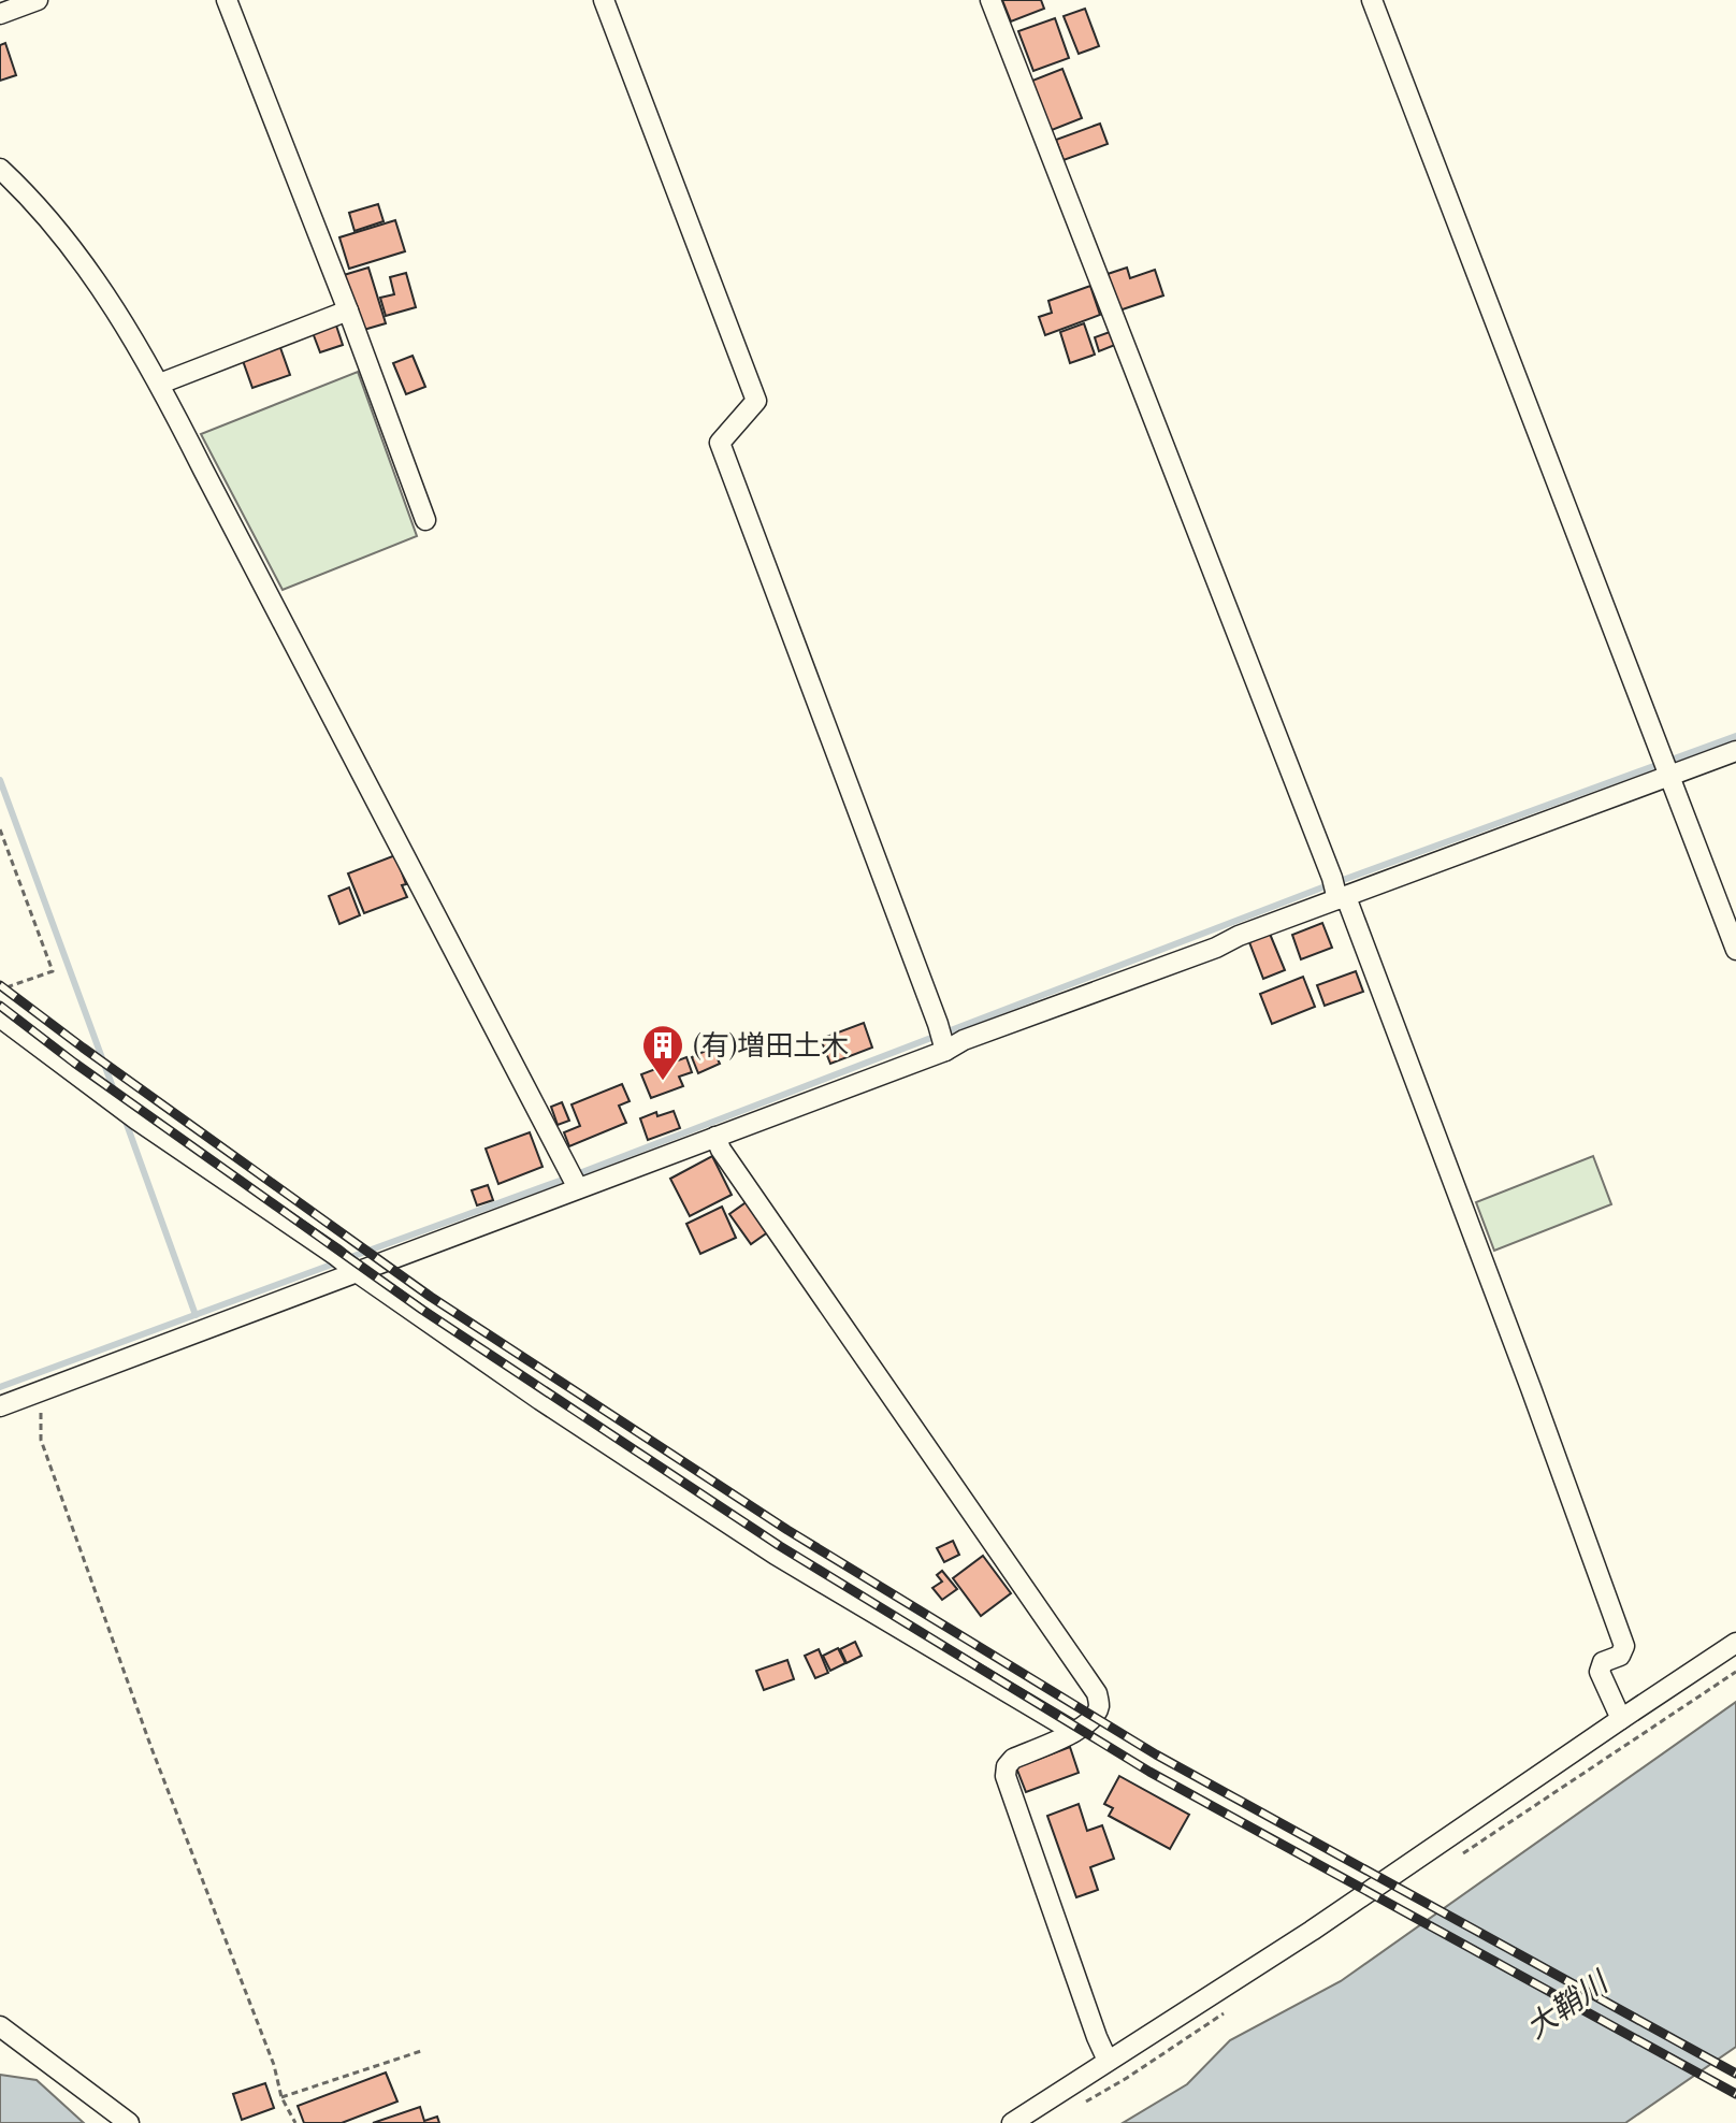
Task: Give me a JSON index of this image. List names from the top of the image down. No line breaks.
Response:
{"water":["大鞘川"],"places":{"building":["(有)増田土木"]}}
